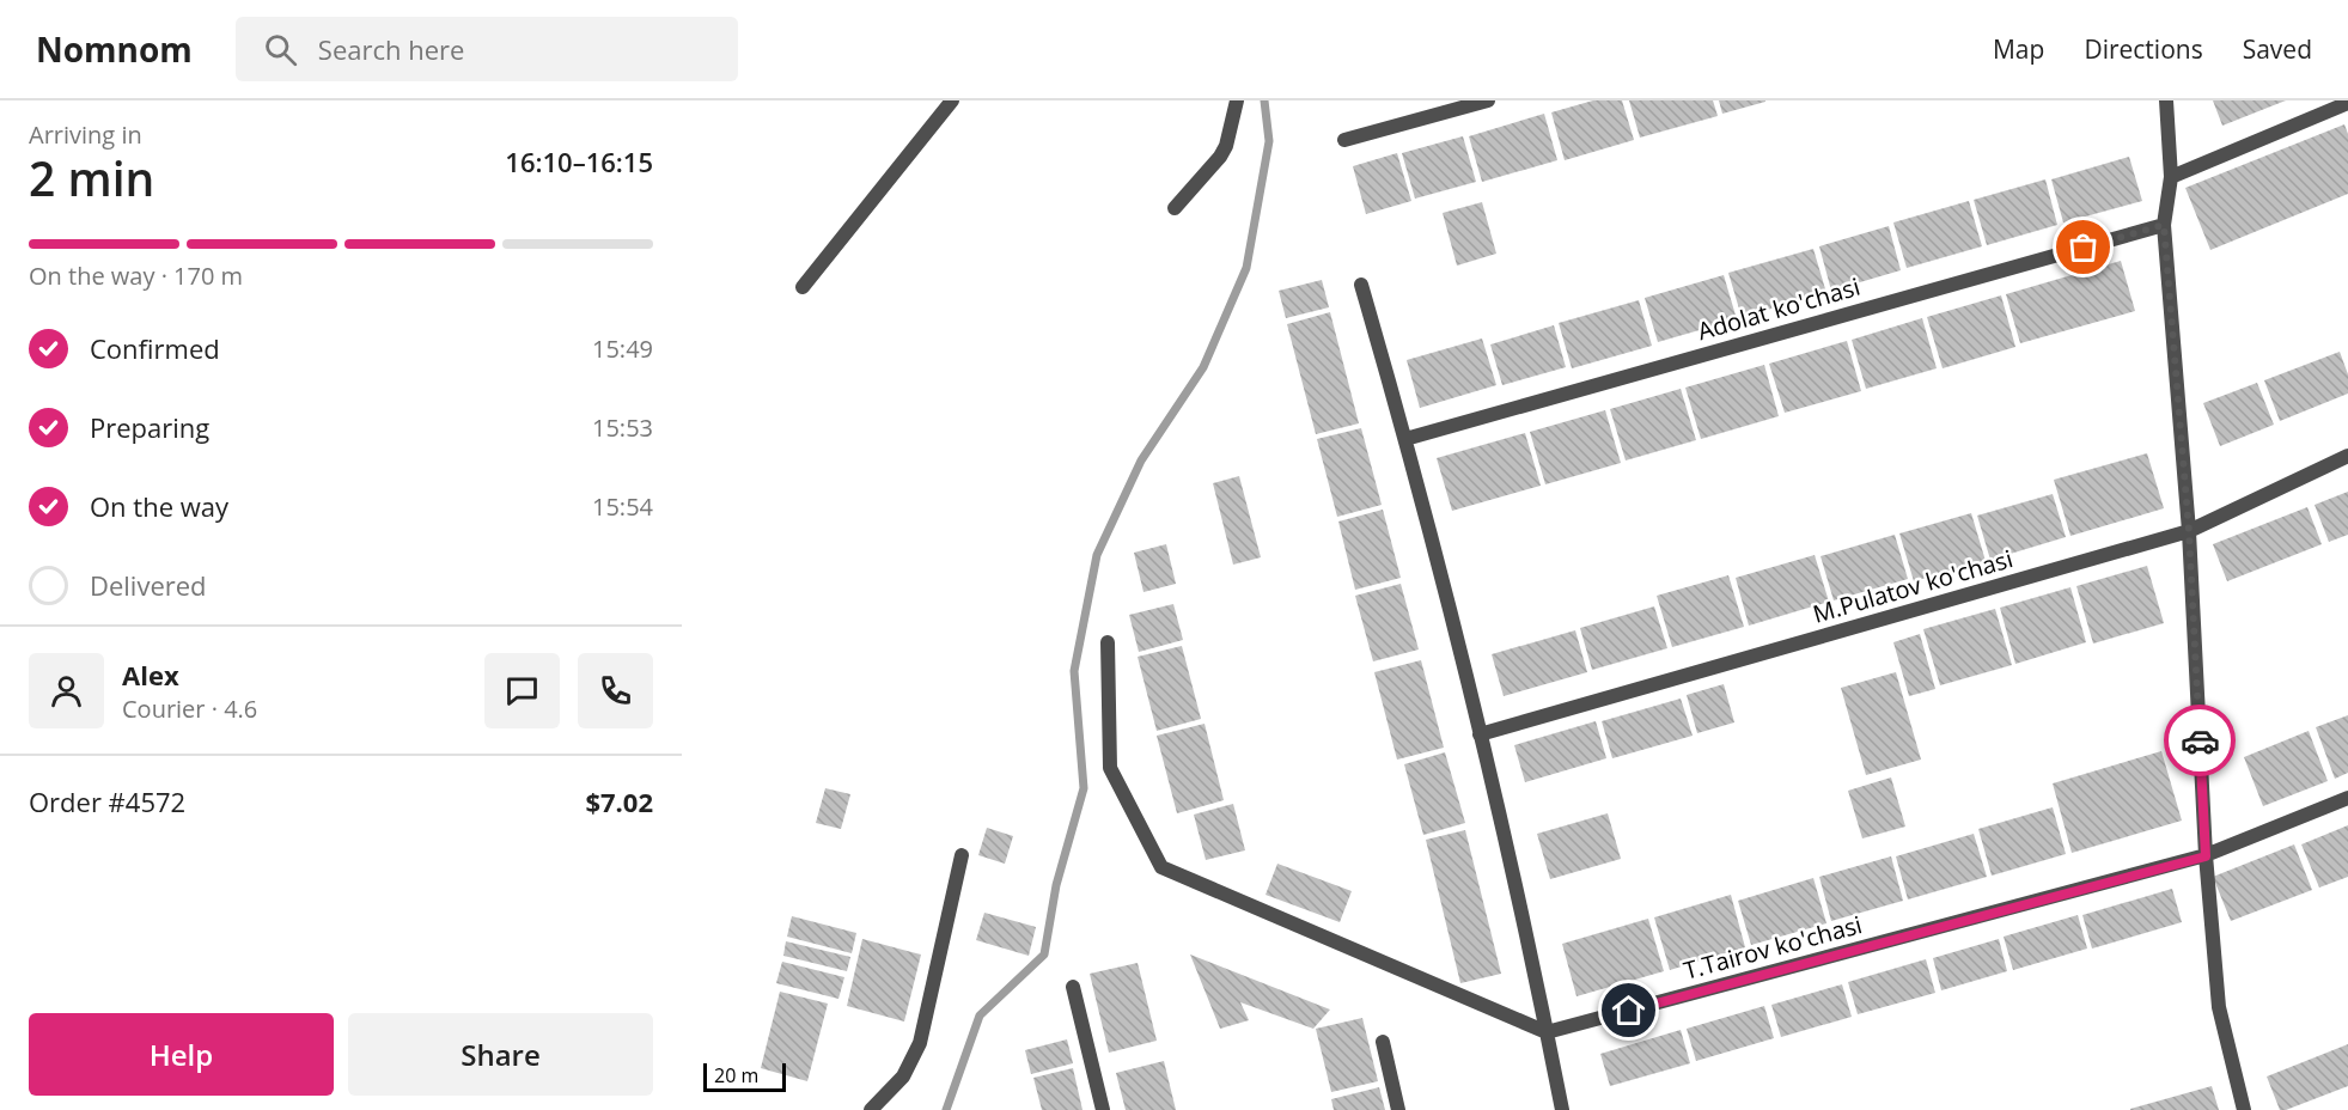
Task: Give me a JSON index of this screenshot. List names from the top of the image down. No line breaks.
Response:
{"streets":{"street":["Adolat ko'chasi","M.Pulatov ko'chasi","T.Tairov ko'chasi"]},"scale_bar":"20 m","page":{"header":"Nomnom","search":"Search here","nav":["Map","Directions","Saved"],"heading":["2 min","Arriving in","16:10–16:15"],"panel":["Alex","Courier · 4.6","Order #4572","$7.02"],"bar":"On the way · 170 m","list":[["Confirmed","15:49"],["Preparing","15:53"],["On the way","15:54"],"Delivered"],"buttons":["Help","Share"],"scale":"20 m"}}
